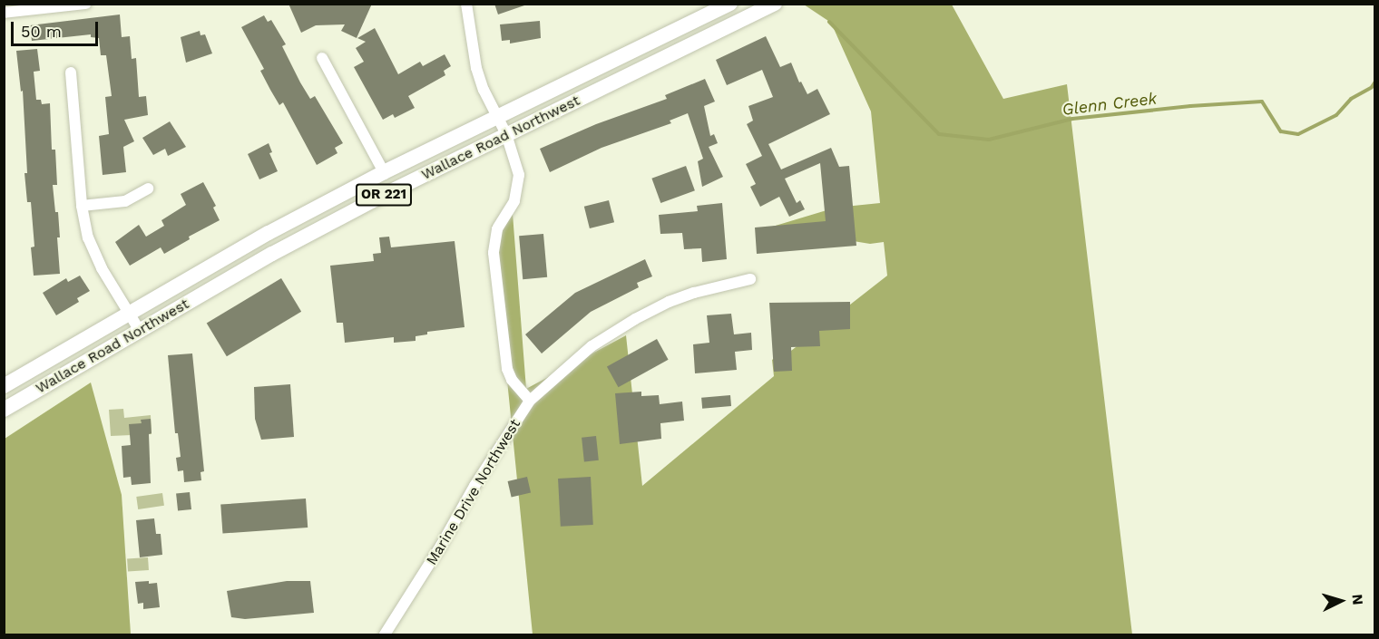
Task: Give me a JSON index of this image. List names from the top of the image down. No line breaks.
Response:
{"streets":{"main road":["Wallace Road Northwest","OR 221"],"street":["Marine Drive Northwest"]},"water":["Glenn Creek"],"scale_bar":"50 m","north":"right"}
